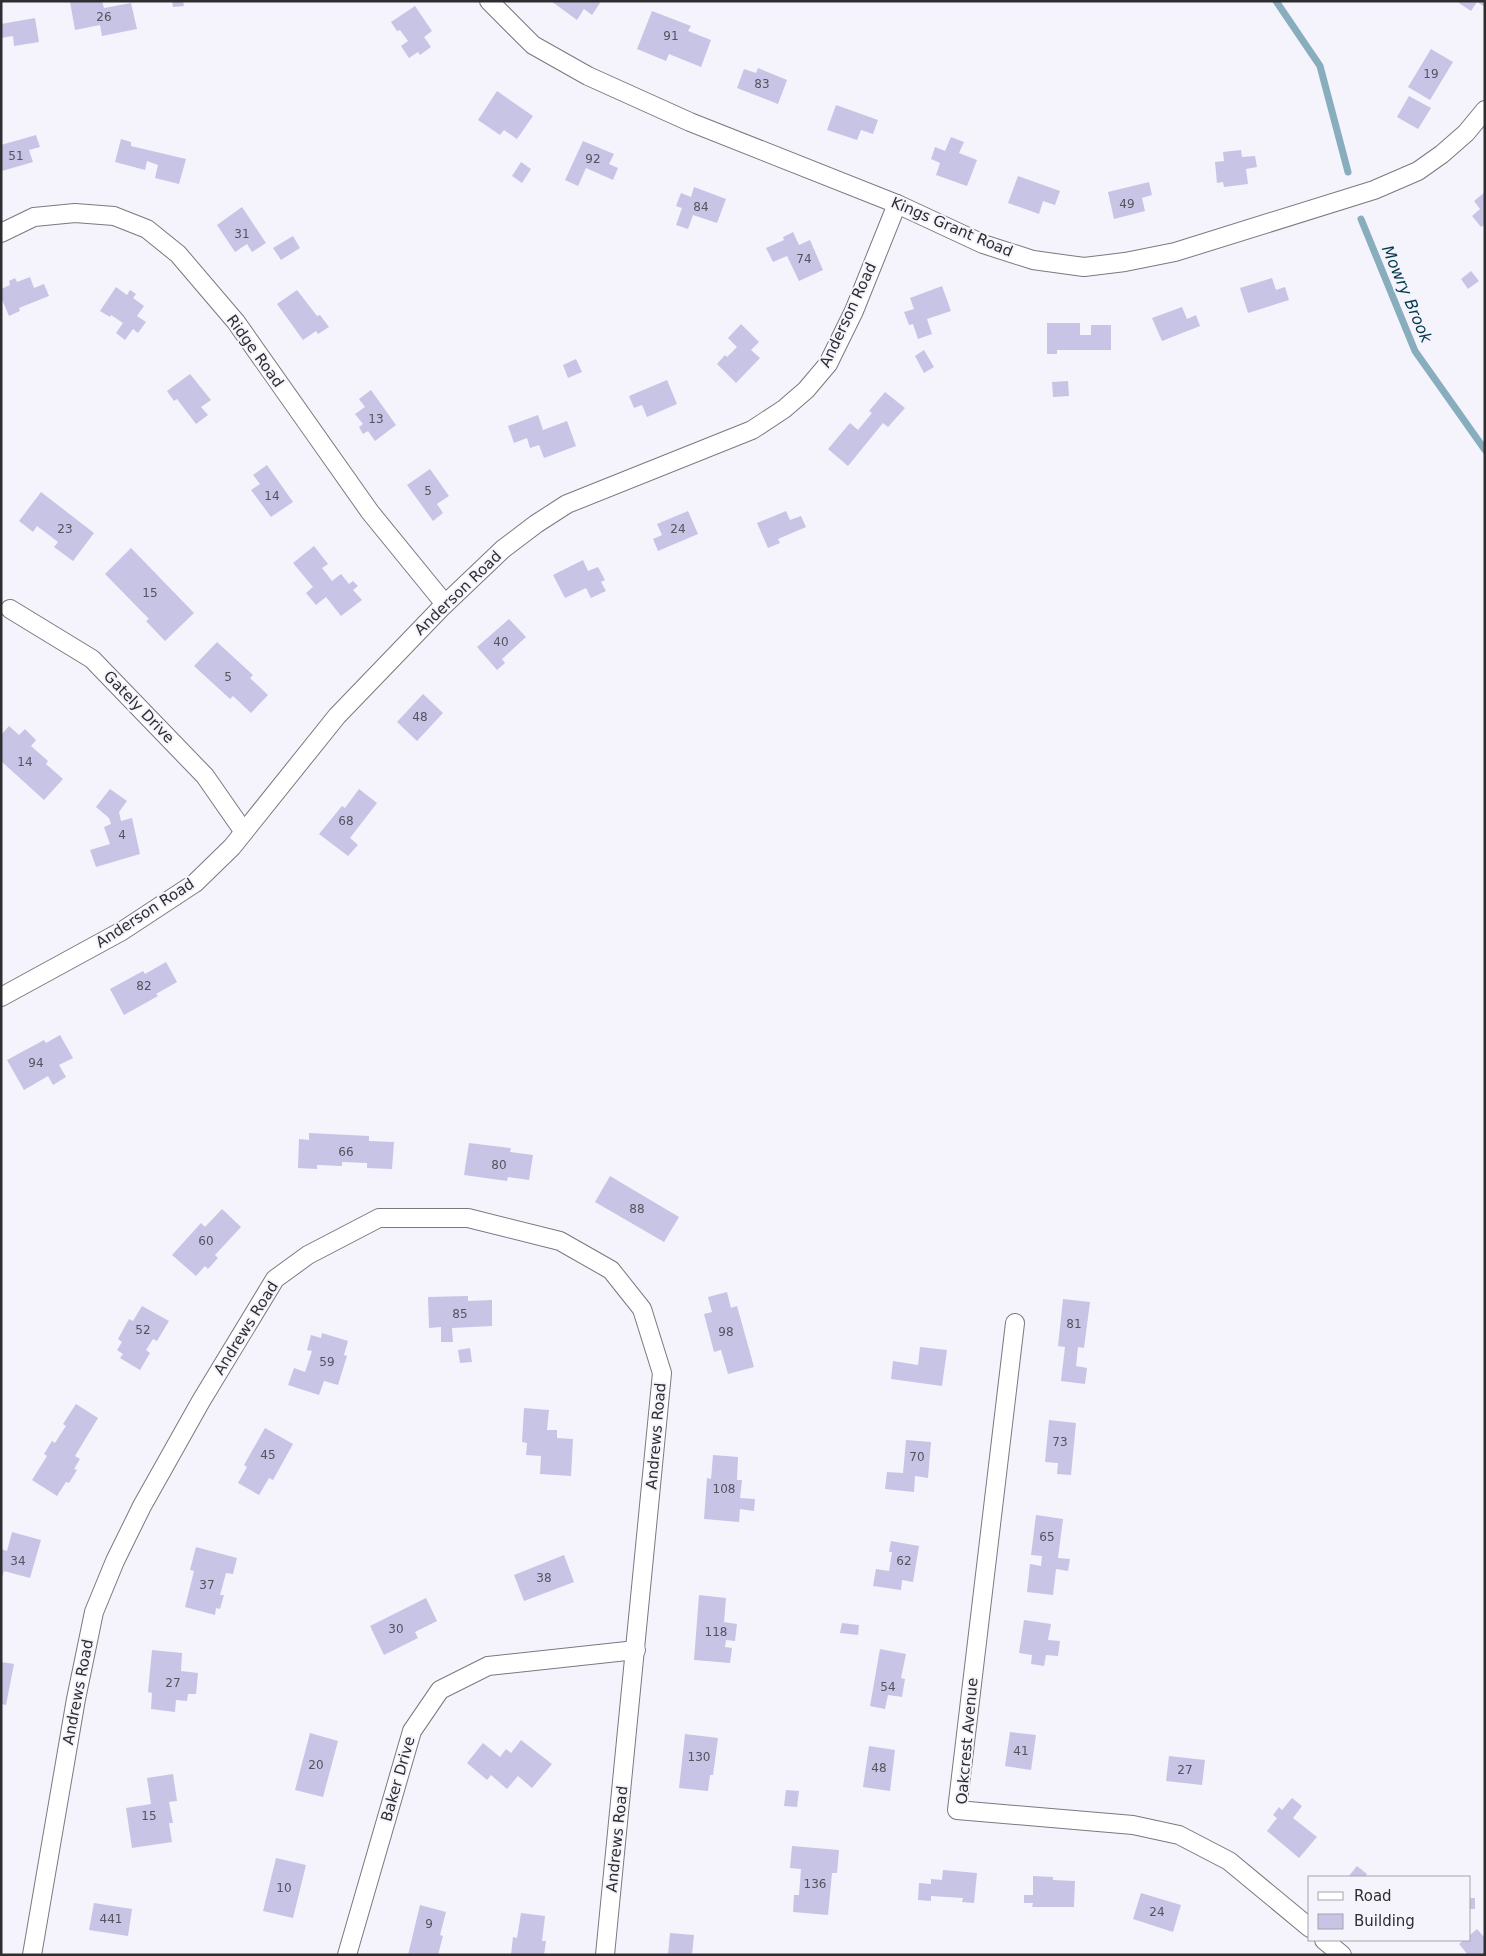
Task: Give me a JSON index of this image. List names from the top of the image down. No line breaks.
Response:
{"streets":{"street":["Kings Grant Road","Anderson Road","Ridge Road","Gately Drive","Andrews Road","Oakcrest Avenue","Baker Drive"]},"crossings":[["Kings Grant Road","Anderson Road"],["Anderson Road","Ridge Road"],["Anderson Road","Gately Drive"],["Andrews Road","Baker Drive"]],"water":["Mowry Brook"],"house_numbers":["26","91","19","83","51","92","49","84","31","74","13","5","14","23","24","15","40","5","48","14","68","4","82","94","66","80","88","60","85","81","52","98","59","73","45","70","108","65","34","62","38","37","30","118","27","54","41","130","20","48","27","15","136","10","24","441","9"],"legend":["Road","Building"]}
